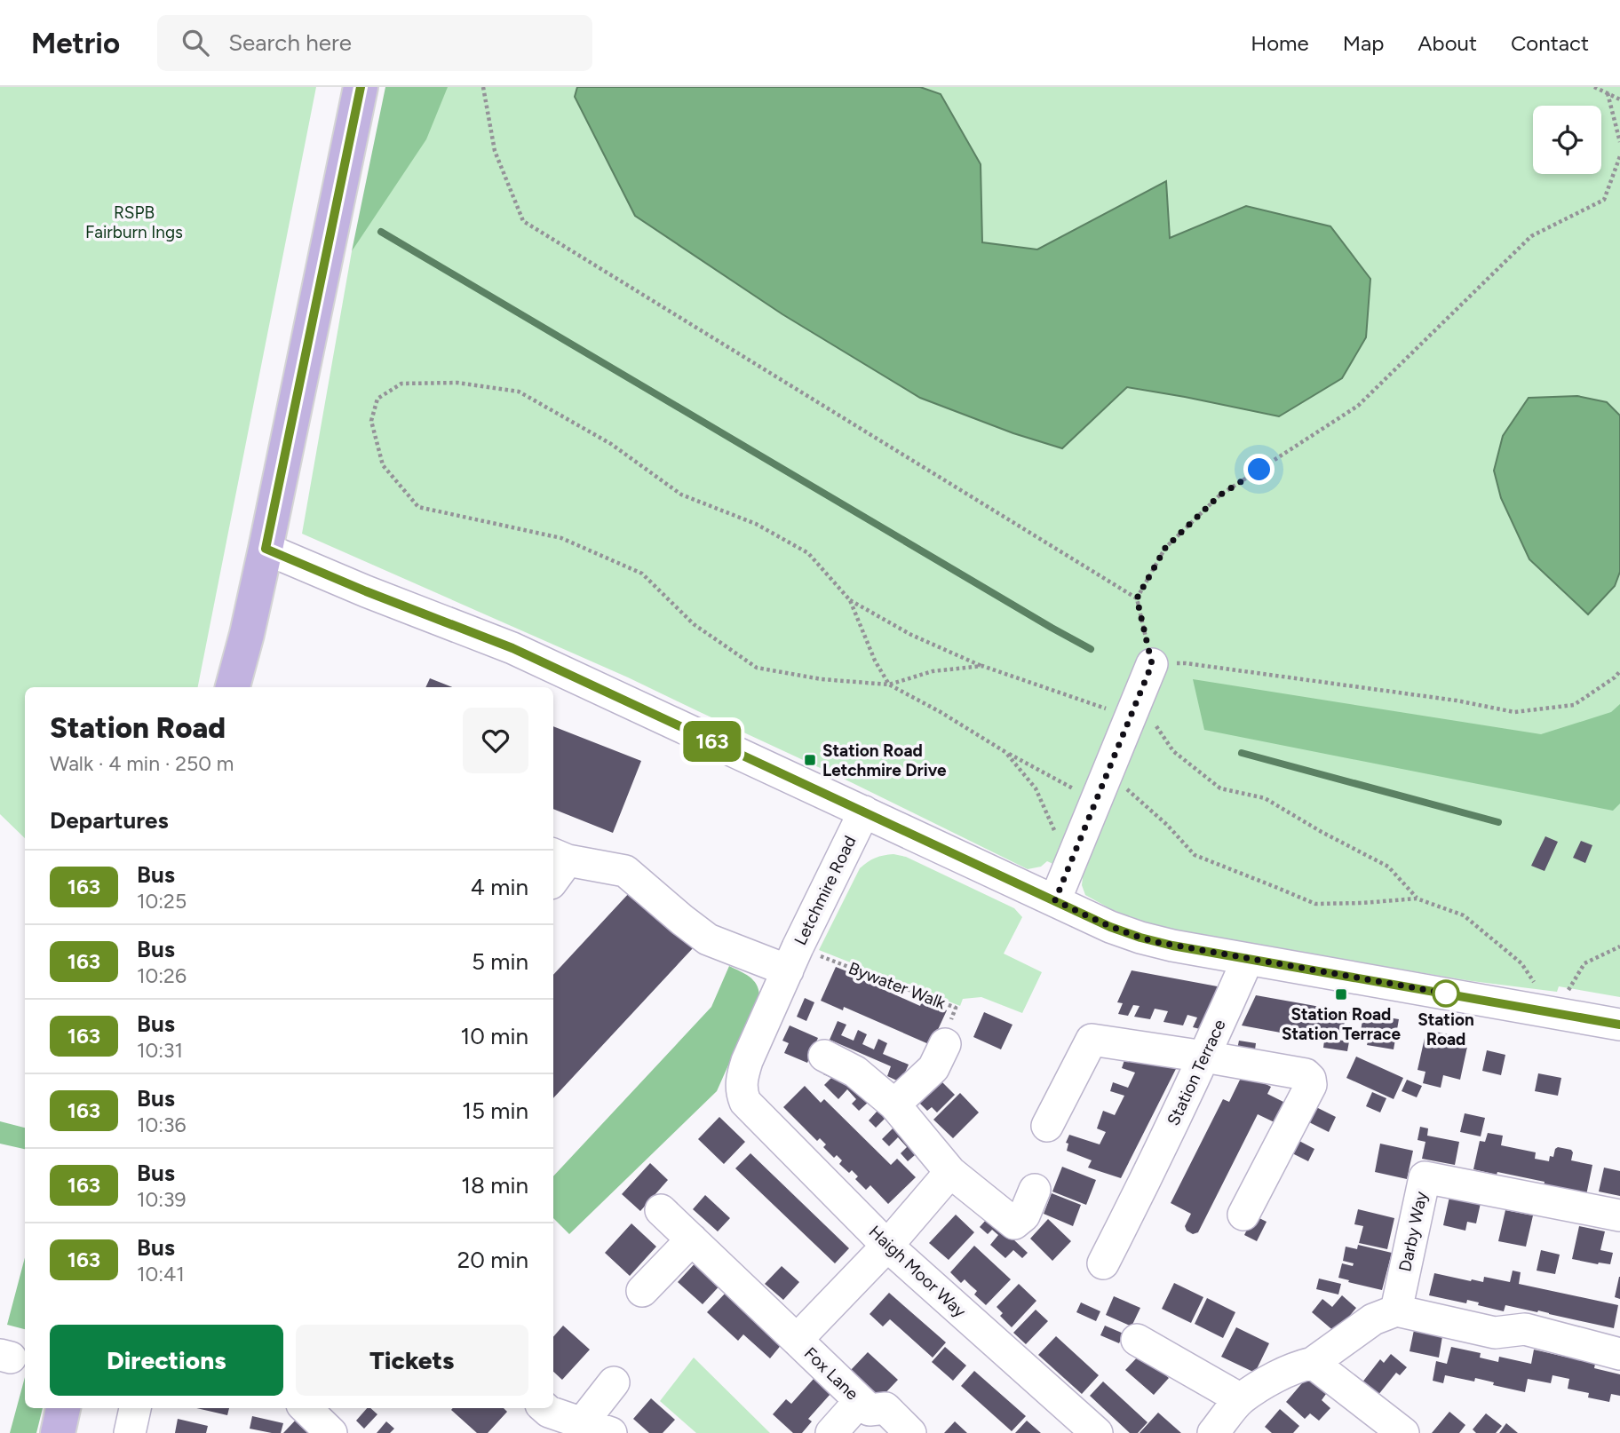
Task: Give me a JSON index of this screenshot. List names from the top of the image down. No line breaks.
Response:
{"streets":{"street":["Letchmire Road","Station Terrace","Darby Way","Haigh Moor Way","Fox Lane"],"path":["Bywater Walk"]},"crossings":[["Letchmire Road","Bywater Walk"],["Letchmire Road","Haigh Moor Way"],["Haigh Moor Way","Fox Lane"]],"parks":["RSPB Fairburn Ings"],"places":{"transit":["Station Road Letchmire Drive","Station Road Station Terrace"],"other":["Station Road"]},"lines":["bus line 163"],"page":{"header":"Metrio","search":"Search here","nav":["Home","Map","About","Contact"],"on_map":"163","heading":[["Station Road","Walk · 4 min · 250 m"],"Departures"],"list":[{"mark":"163","name":"Bus","note":"10:25","value":"4 min"},{"mark":"163","name":"Bus","note":"10:26","value":"5 min"},{"mark":"163","name":"Bus","note":"10:31","value":"10 min"},{"mark":"163","name":"Bus","note":"10:36","value":"15 min"},{"mark":"163","name":"Bus","note":"10:39","value":"18 min"},{"mark":"163","name":"Bus","note":"10:41","value":"20 min"}],"buttons":["Directions","Tickets"]}}
